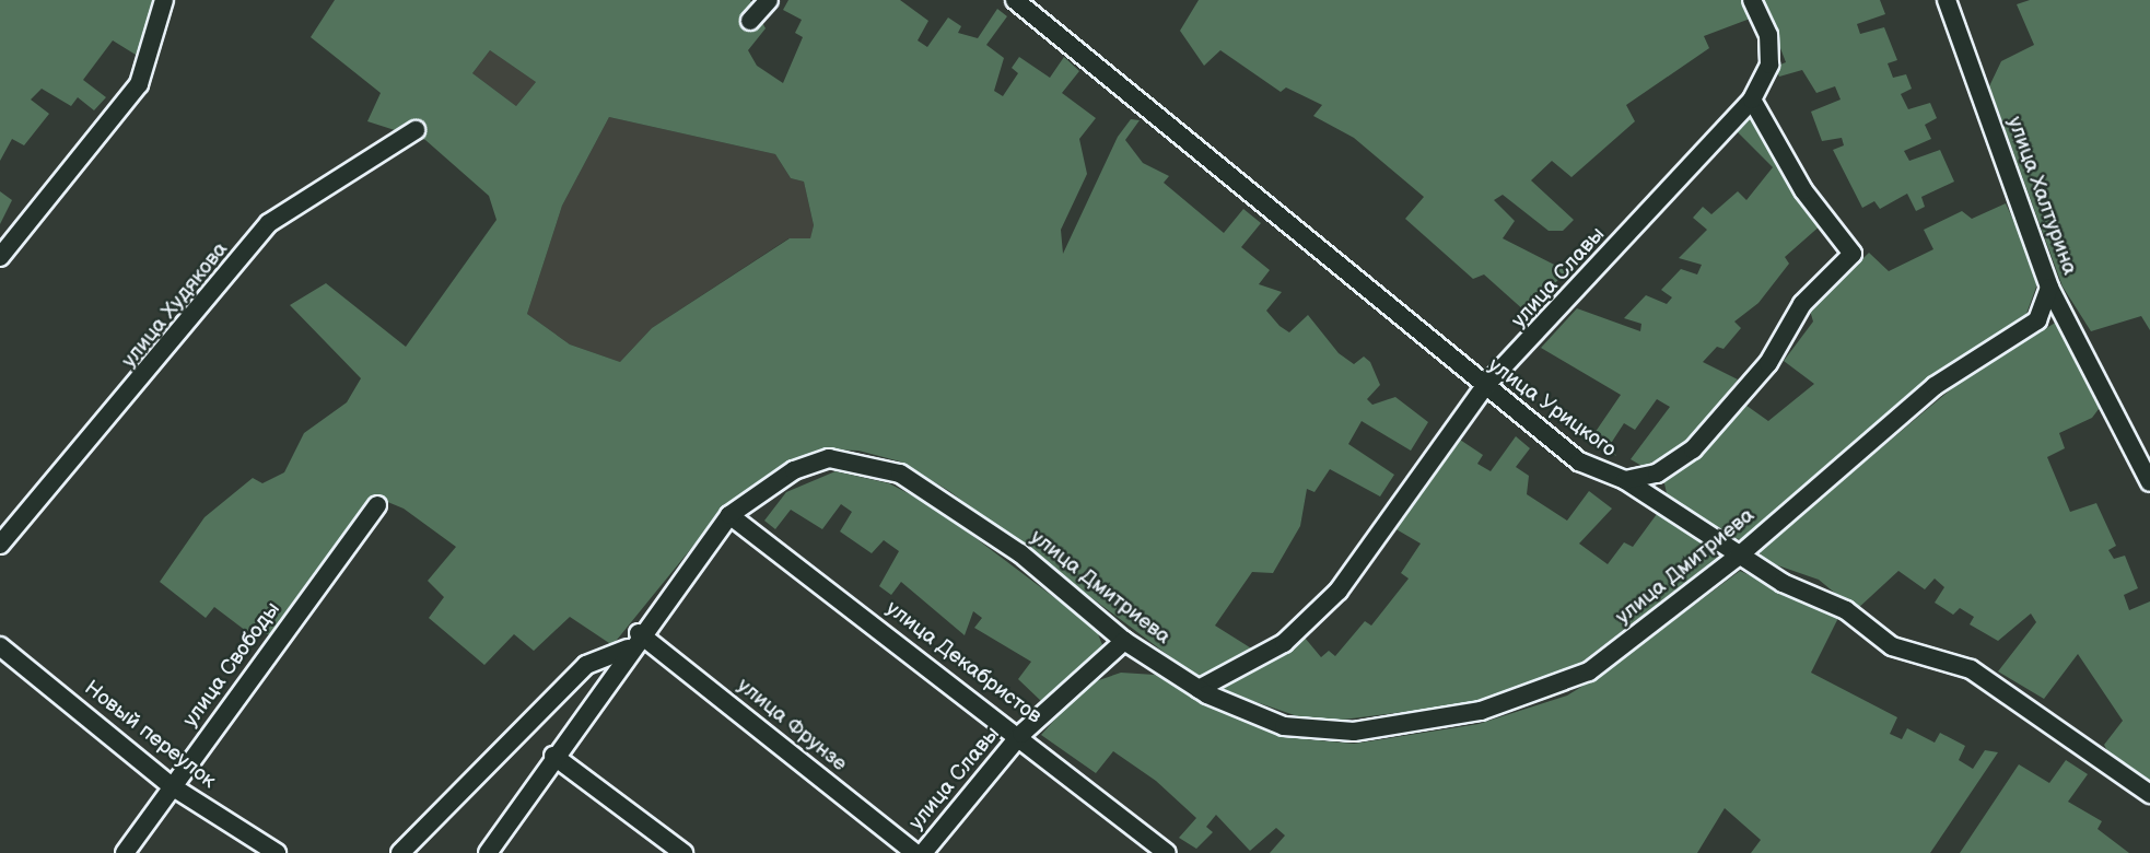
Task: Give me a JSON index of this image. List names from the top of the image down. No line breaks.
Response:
{"streets":{"street":["улица Халтурина","улица Славы","улица Худякова","улица Урицкого","улица Дмитриева","улица Декабристов","улица Свободы","улица Фрунзе","Новый переулок"]},"crossings":[["улица Халтурина","улица Дмитриева"],["улица Славы","улица Урицкого"],["улица Славы","улица Дмитриева"],["улица Славы","улица Декабристов"],["улица Урицкого","улица Дмитриева"],["улица Дмитриева","улица Декабристов"],["улица Дмитриева","улица Фрунзе"],["улица Свободы","Новый переулок"]]}
